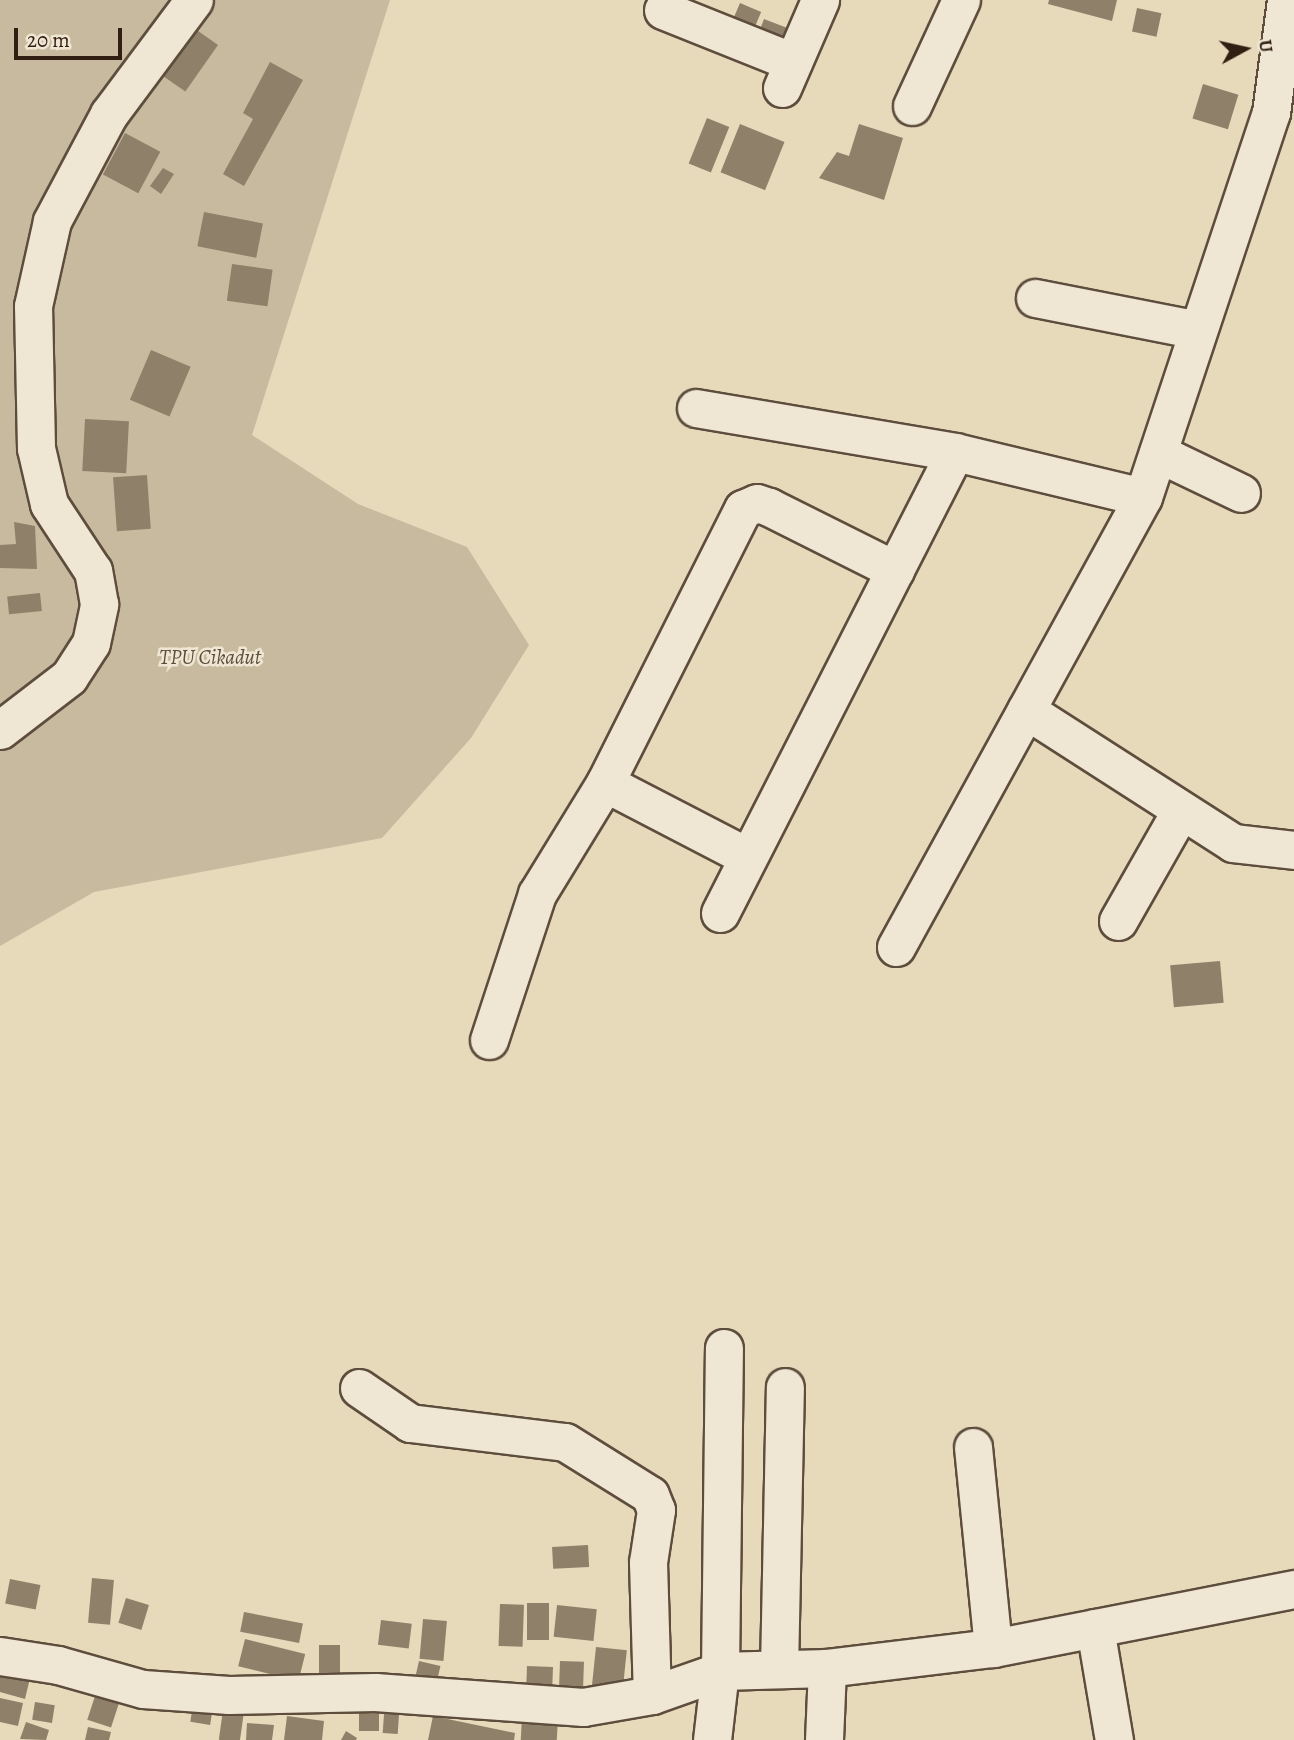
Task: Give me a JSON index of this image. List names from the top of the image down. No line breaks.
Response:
{"parks":["TPU Cikadut"],"scale_bar":"20 m","north":"right"}
